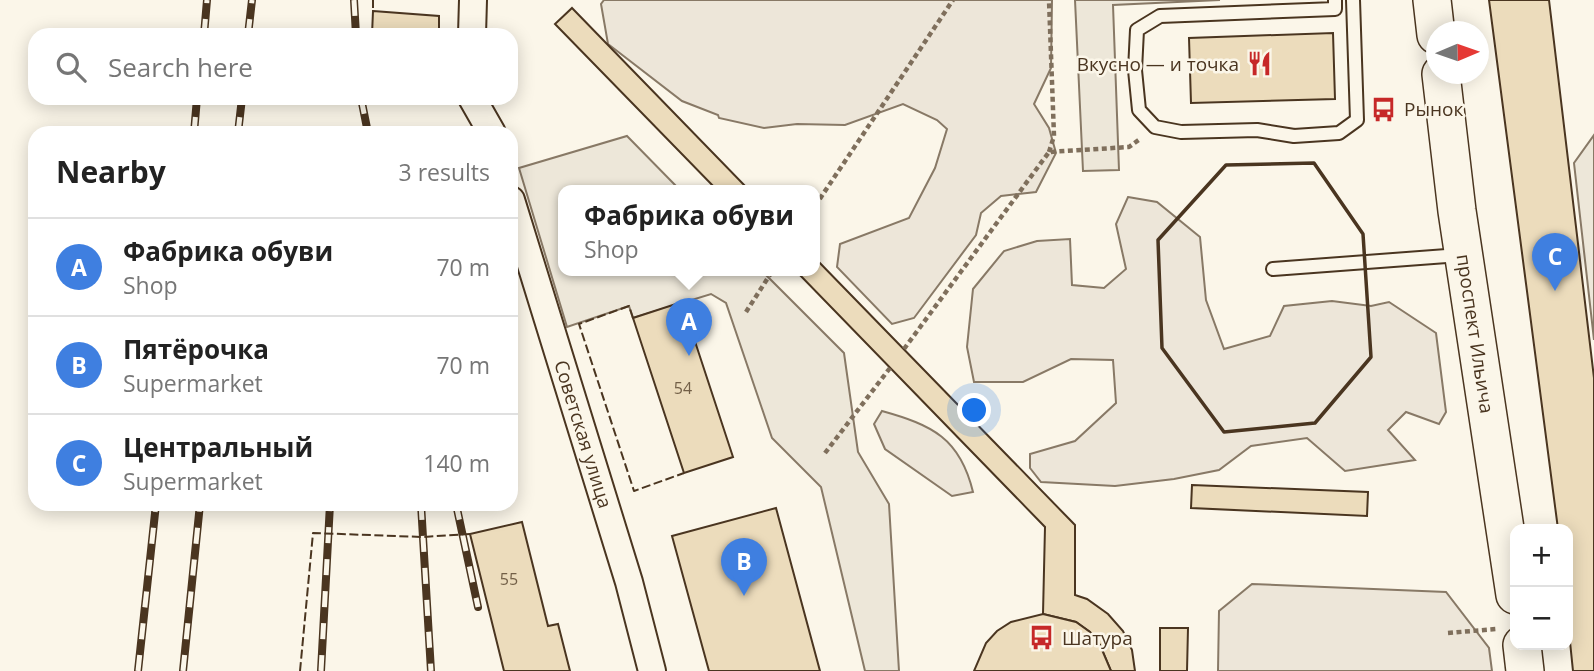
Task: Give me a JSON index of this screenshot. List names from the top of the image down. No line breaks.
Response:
{"streets":{"street":["проспект Ильича","Советская улица"]},"places":{"restaurant":["Вкусно — и точка"],"bus stop":["Рынок","Шатура"]},"house_numbers":["54","55"],"north":"right","page":{"search":"Search here","heading":["Nearby","3 results"],"popup":["Фабрика обуви","Shop"],"list":[{"mark":"A","name":"Фабрика обуви","note":"Shop","value":"70 m"},{"mark":"B","name":"Пятёрочка","note":"Supermarket","value":"70 m"},{"mark":"C","name":"Центральный","note":"Supermarket","value":"140 m"}],"pins":["C","A","B"],"map_buttons":["+","−"]}}
